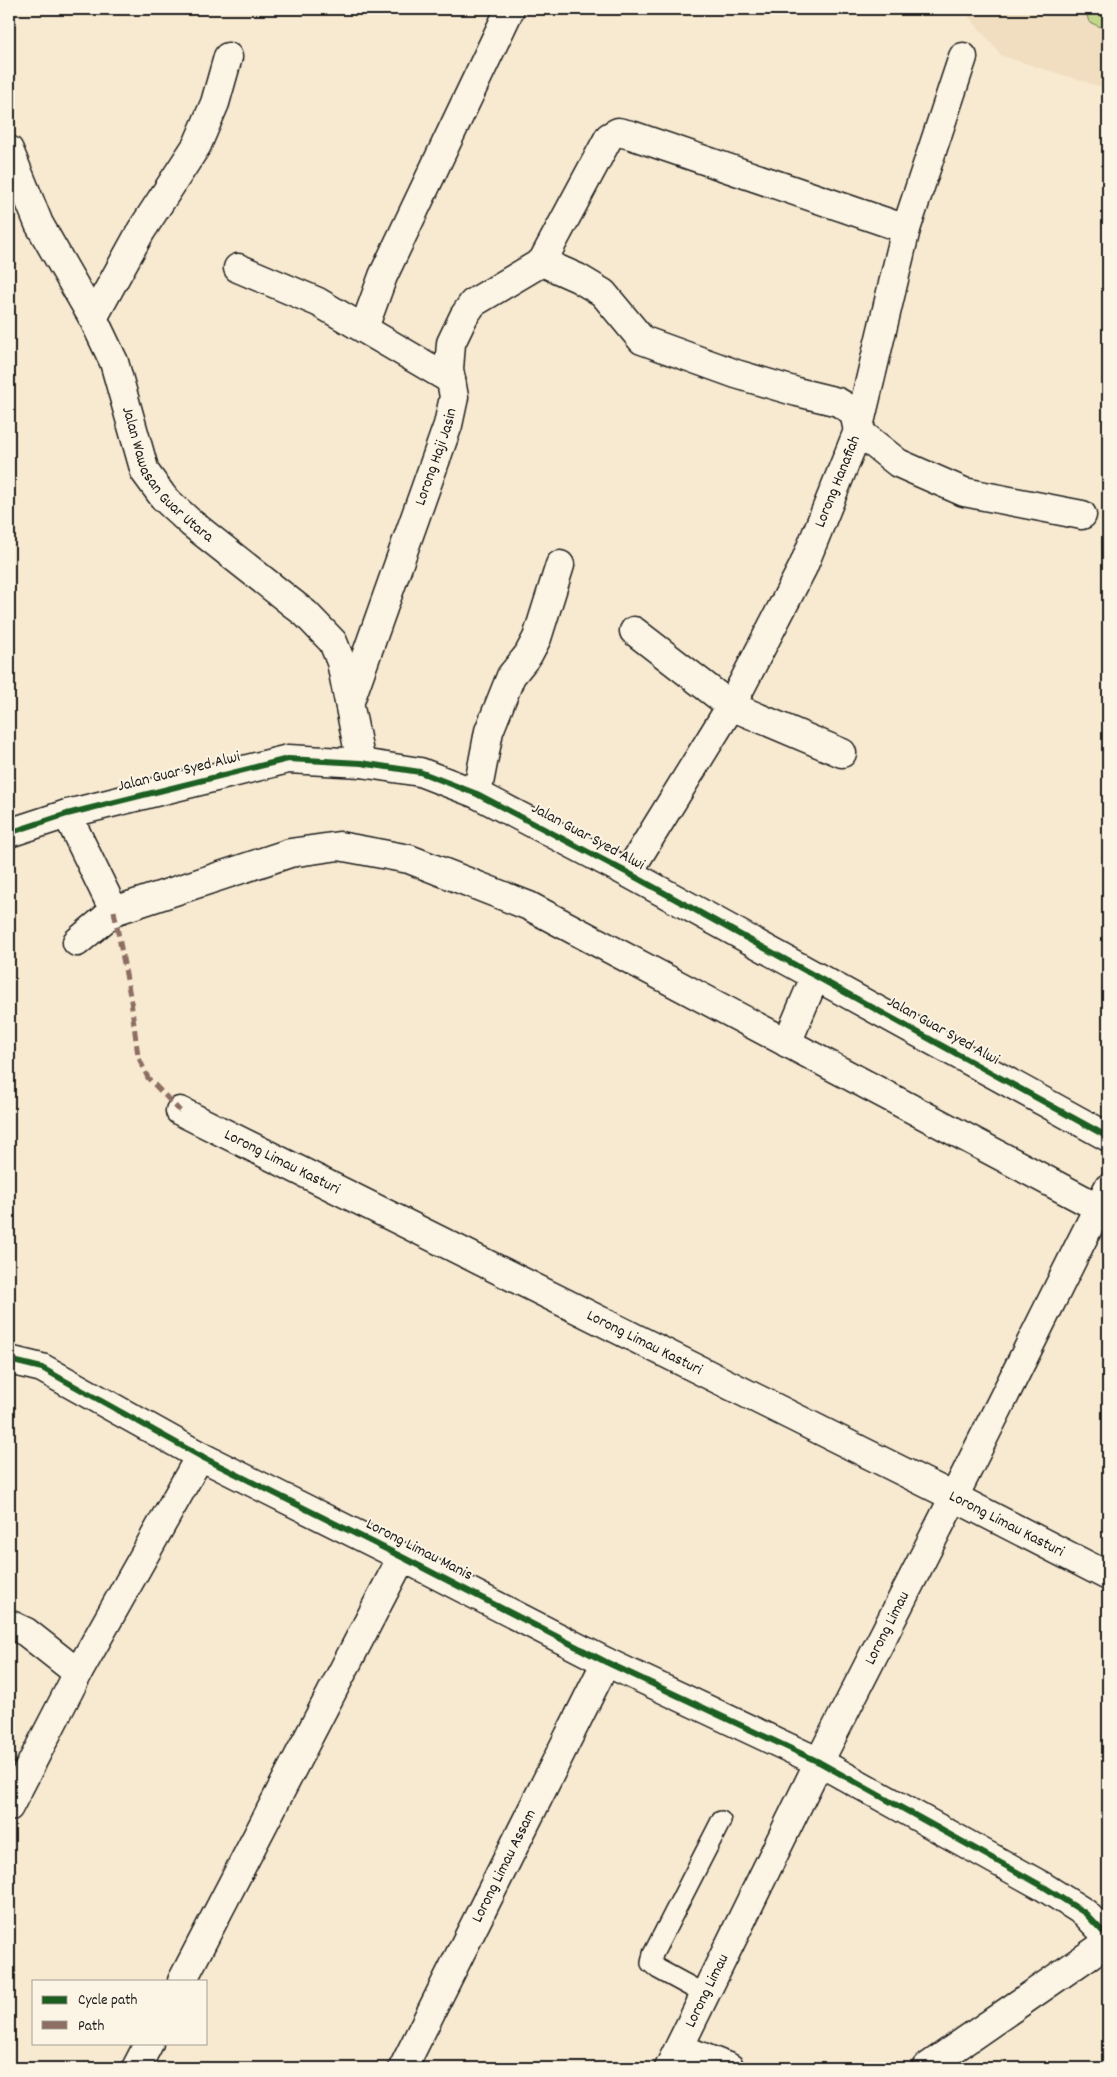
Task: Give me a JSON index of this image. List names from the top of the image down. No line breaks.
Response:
{"streets":{"street":["Lorong Haji Jasin","Jalan Wawasan Guar Utara","Lorong Hanafiah","Jalan Guar Syed Alwi","Lorong Limau Kasturi","Lorong Limau Manis","Lorong Limau","Lorong Limau Assam"]},"crossings":[["Lorong Haji Jasin","Jalan Wawasan Guar Utara"],["Jalan Wawasan Guar Utara","Jalan Guar Syed Alwi"],["Lorong Hanafiah","Jalan Guar Syed Alwi"],["Lorong Limau Kasturi","Lorong Limau"],["Lorong Limau Manis","Lorong Limau"],["Lorong Limau Manis","Lorong Limau Assam"]],"legend":["Cycle path","Path"]}
